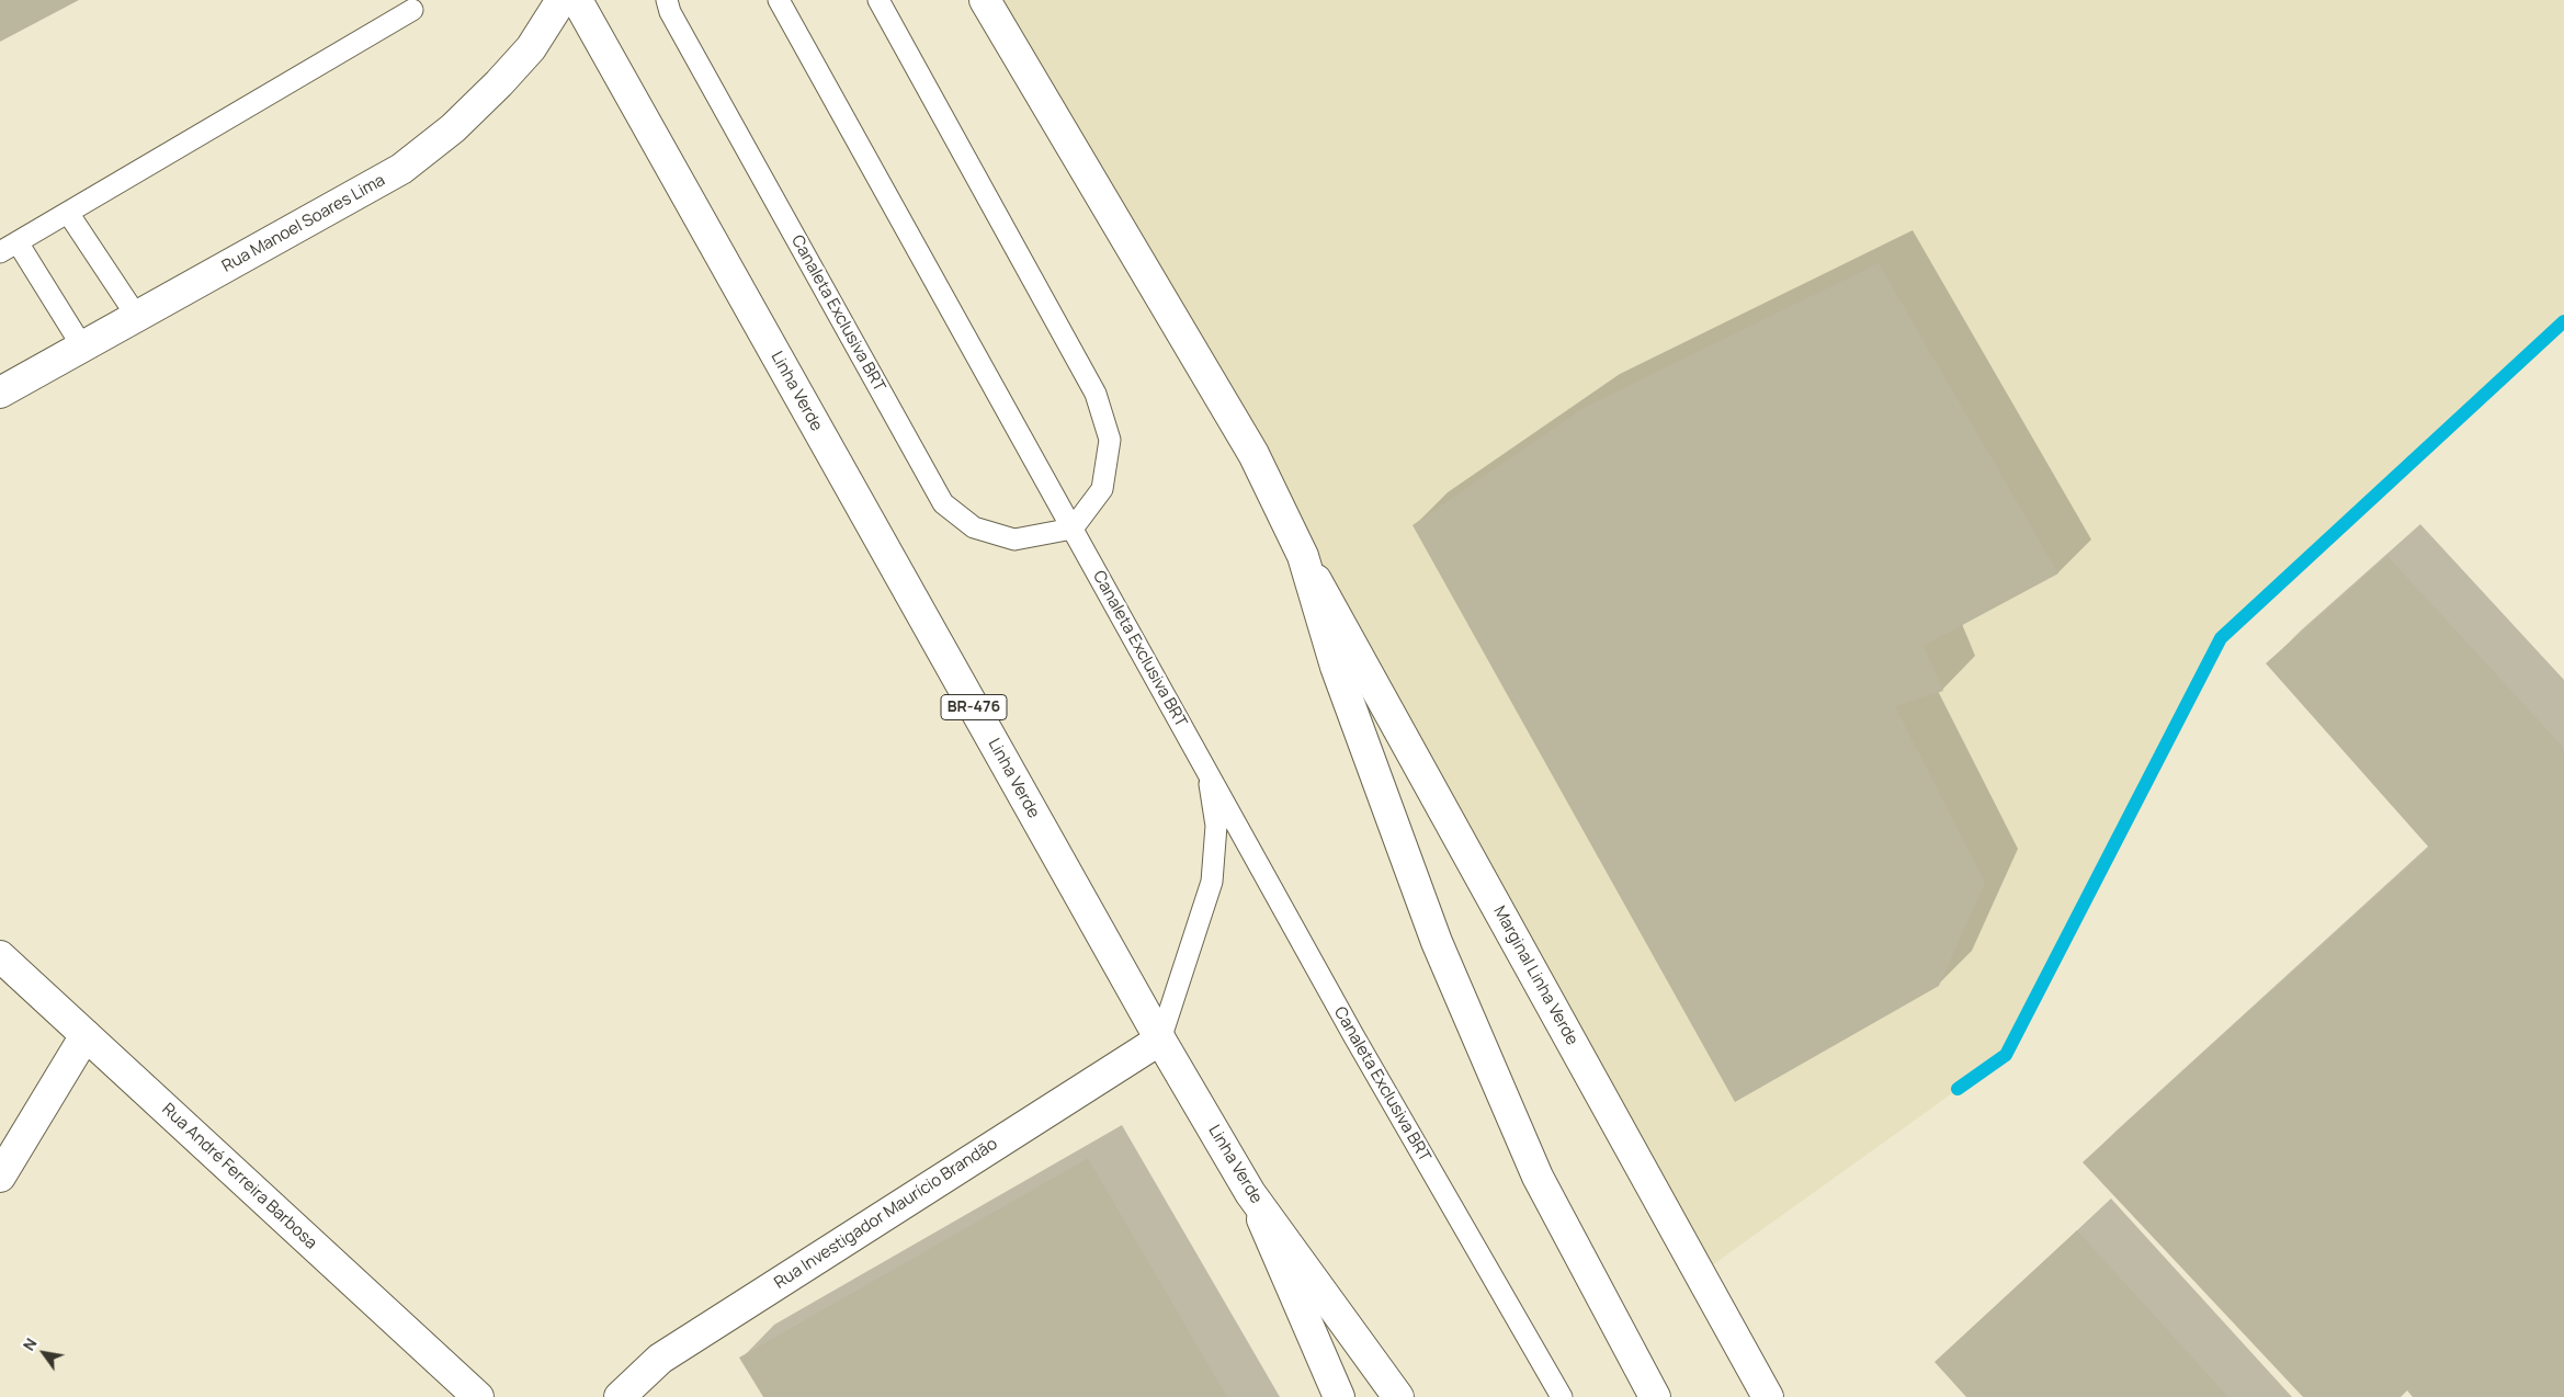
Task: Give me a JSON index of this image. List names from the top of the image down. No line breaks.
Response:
{"streets":{"main road":["Rua Manoel Soares Lima","Linha Verde","BR-476","Marginal Linha Verde","Rua André Ferreira Barbosa","Rua Investigador Maurício Brandão"],"lane":["Canaleta Exclusiva BRT"]},"crossings":[["Canaleta Exclusiva BRT","Linha Verde"],["Canaleta Exclusiva BRT","Rua Investigador Maurício Brandão"],["Linha Verde","Rua Investigador Maurício Brandão"]],"north":"top left"}
